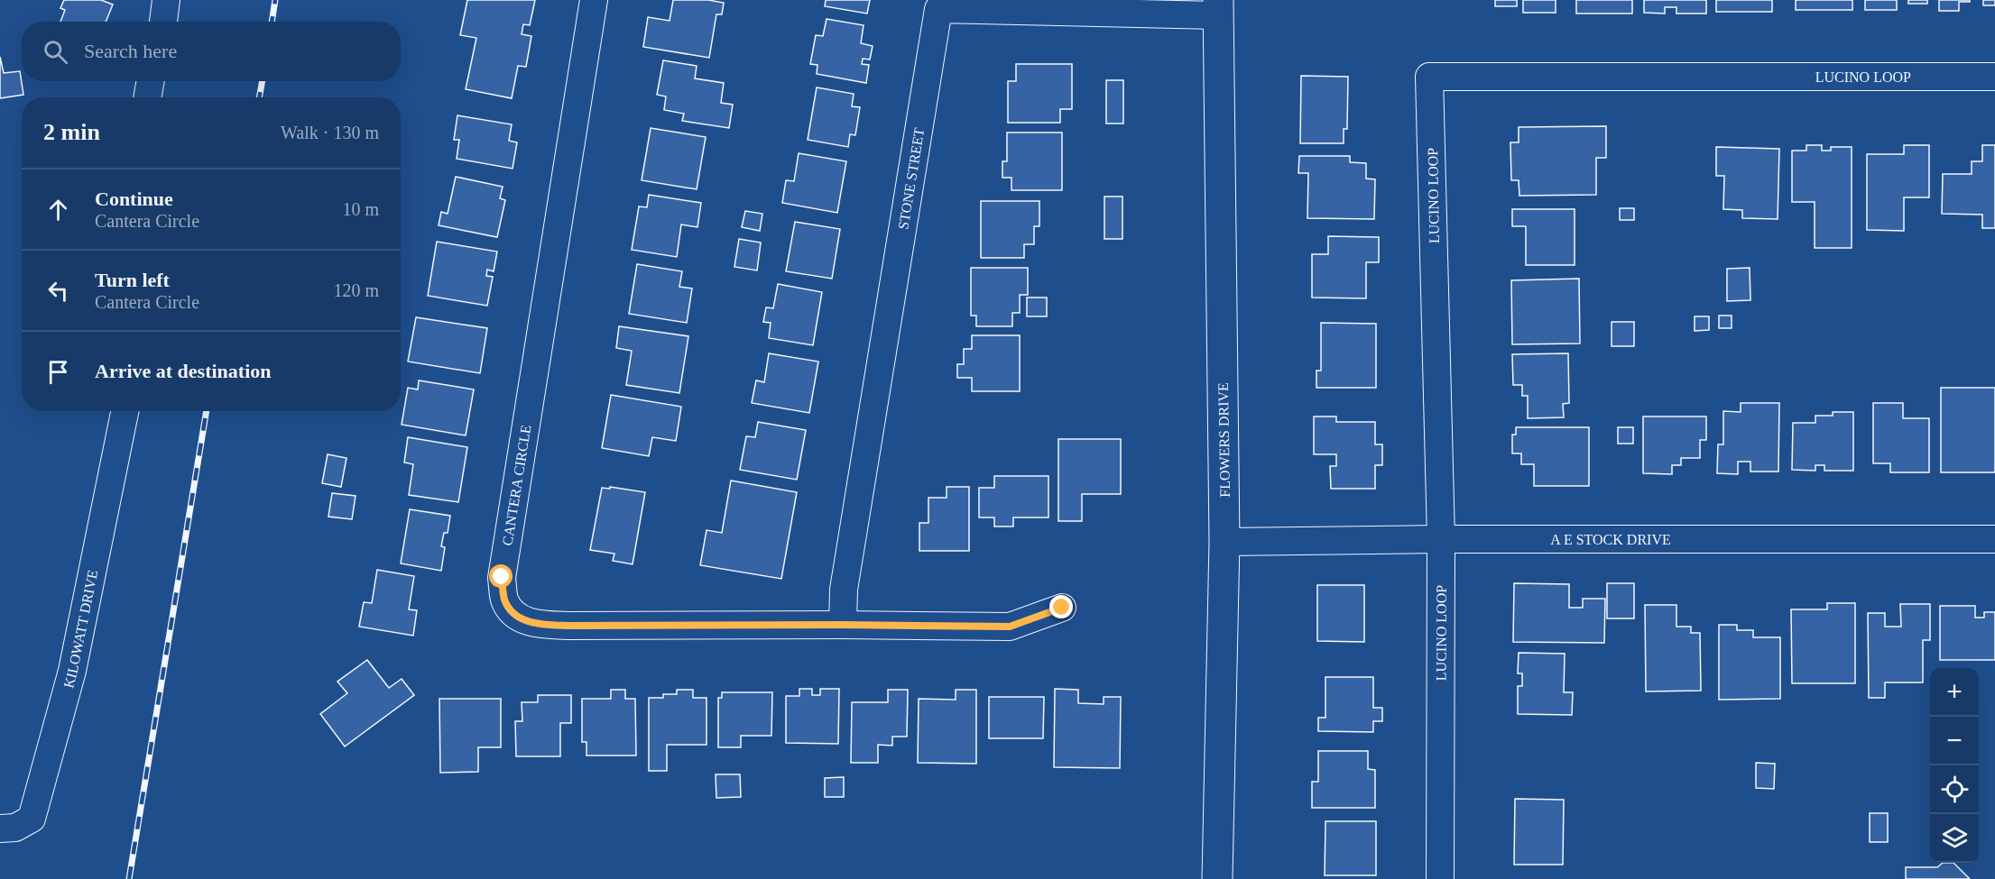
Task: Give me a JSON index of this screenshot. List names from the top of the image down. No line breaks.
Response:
{"streets":{"street":["LUCINO LOOP","STONE STREET","FLOWERS DRIVE","CANTERA CIRCLE","A E STOCK DRIVE","KILOWATT DRIVE"]},"crossings":[["LUCINO LOOP","A E STOCK DRIVE"],["STONE STREET","FLOWERS DRIVE"],["STONE STREET","CANTERA CIRCLE"],["FLOWERS DRIVE","A E STOCK DRIVE"]],"page":{"search":"Search here","heading":["2 min","Walk · 130 m"],"list":[["Continue","Cantera Circle","10 m"],["Turn left","Cantera Circle","120 m"],"Arrive at destination"],"map_buttons":["+","−"]}}
